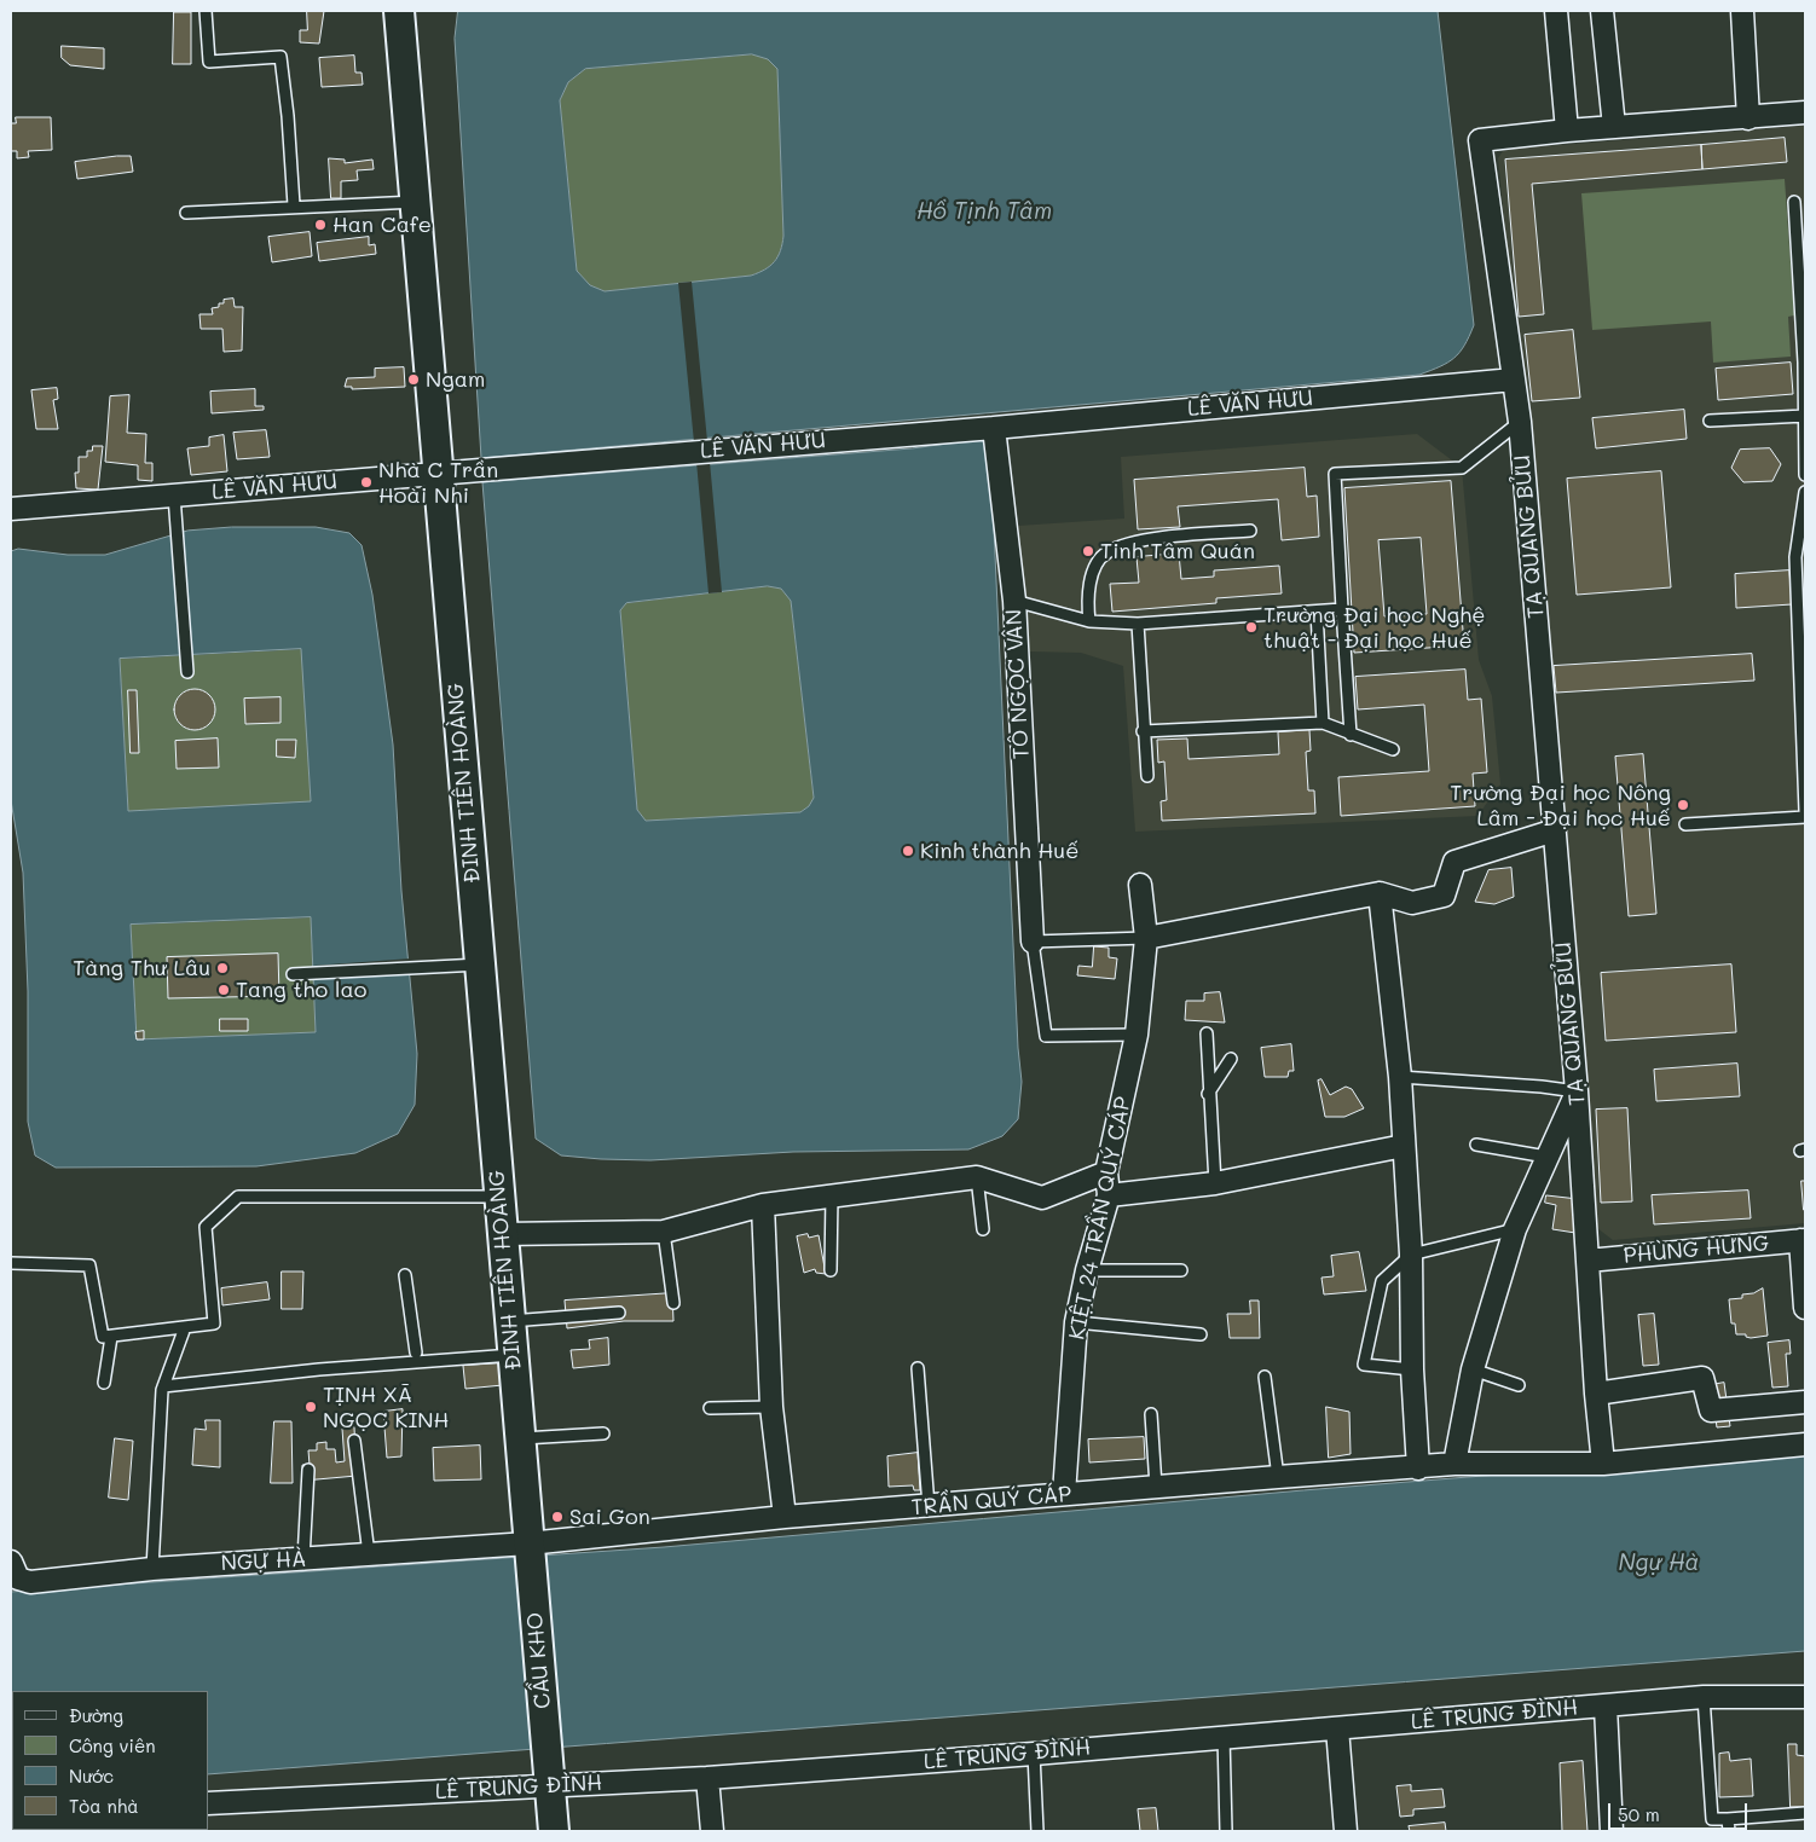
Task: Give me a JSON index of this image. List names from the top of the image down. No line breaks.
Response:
{"streets":{"main road":["ĐINH TIÊN HOÀNG","CẦU KHO"],"street":["LÊ VĂN HƯU","TẠ QUANG BỬU","TÔ NGỌC VÂN","KIỆT 24 TRẦN QUÝ CÁP","PHÙNG HƯNG","TRẦN QUÝ CÁP","NGỰ HÀ","LÊ TRUNG ĐÌNH"]},"crossings":[["LÊ VĂN HƯU","TẠ QUANG BỬU"],["LÊ VĂN HƯU","TÔ NGỌC VÂN"],["LÊ VĂN HƯU","ĐINH TIÊN HOÀNG"],["TẠ QUANG BỬU","PHÙNG HƯNG"],["TẠ QUANG BỬU","TRẦN QUÝ CÁP"],["ĐINH TIÊN HOÀNG","TRẦN QUÝ CÁP"],["ĐINH TIÊN HOÀNG","NGỰ HÀ"],["ĐINH TIÊN HOÀNG","CẦU KHO"],["KIỆT 24 TRẦN QUÝ CÁP","TRẦN QUÝ CÁP"],["TRẦN QUÝ CÁP","NGỰ HÀ"],["TRẦN QUÝ CÁP","CẦU KHO"],["NGỰ HÀ","CẦU KHO"],["CẦU KHO","LÊ TRUNG ĐÌNH"]],"water":["Hồ Tịnh Tâm","Ngự Hà"],"places":["Han Cafe","Ngam","Nhà C Trần Hoài Nhi","Tinh Tâm Quán","Trường Đại học Nghệ thuật - Đại học Huế","Trường Đại học Nông Lâm - Đại học Huế","Kinh thành Huế","Tàng Thư Lâu","Tang tho lao","TỊNH XÃ NGỌC KINH","Sai Gon"],"legend":["Đường","Công viên","Nước","Tòa nhà"],"scale_bar":"50 m"}
